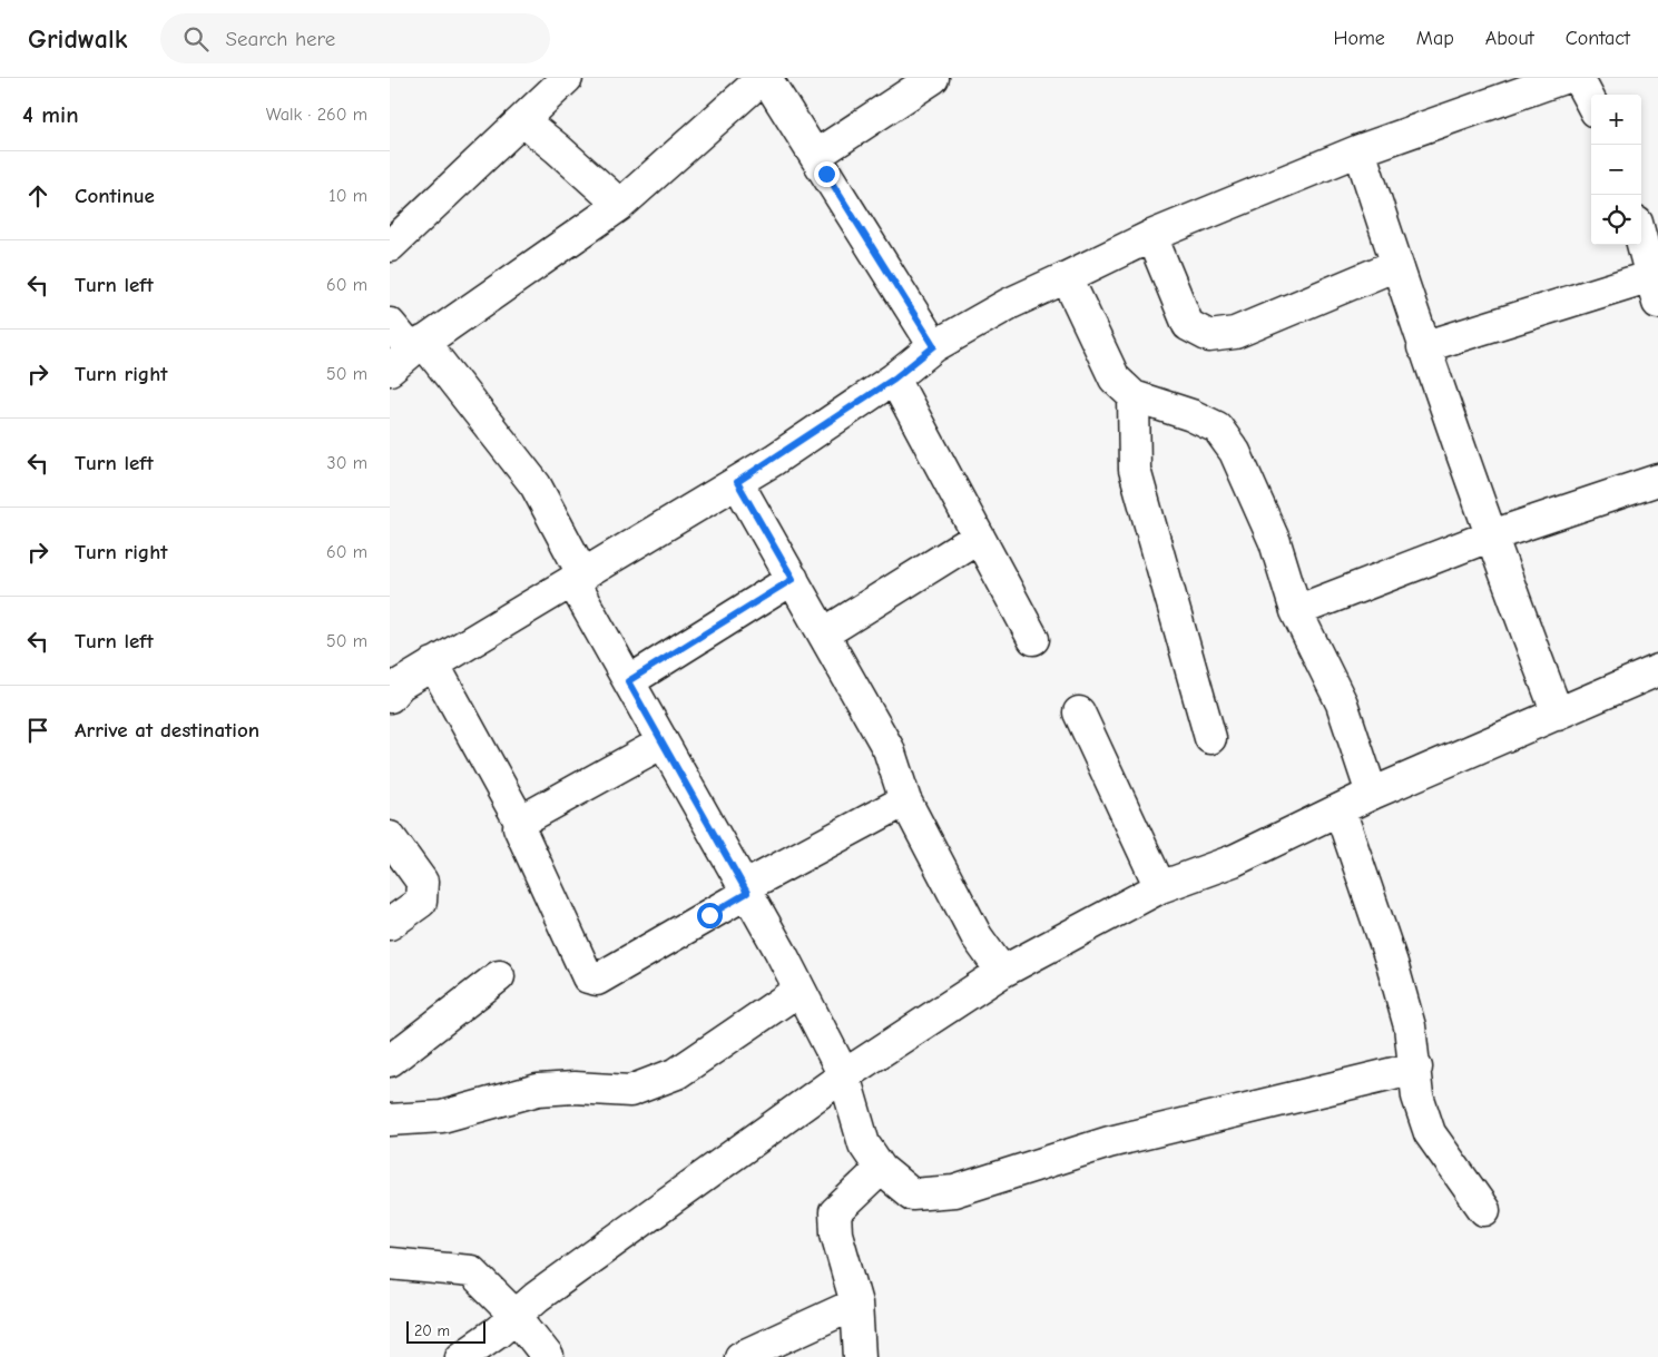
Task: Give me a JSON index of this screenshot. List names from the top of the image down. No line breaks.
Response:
{"scale_bar":"20 m","page":{"header":"Gridwalk","search":"Search here","nav":["Home","Map","About","Contact"],"heading":["4 min","Walk · 260 m"],"map_buttons":["+","−"],"list":[["Continue","10 m"],["Turn left","60 m"],["Turn right","50 m"],["Turn left","30 m"],["Turn right","60 m"],["Turn left","50 m"],"Arrive at destination"],"scale":"20 m"}}
